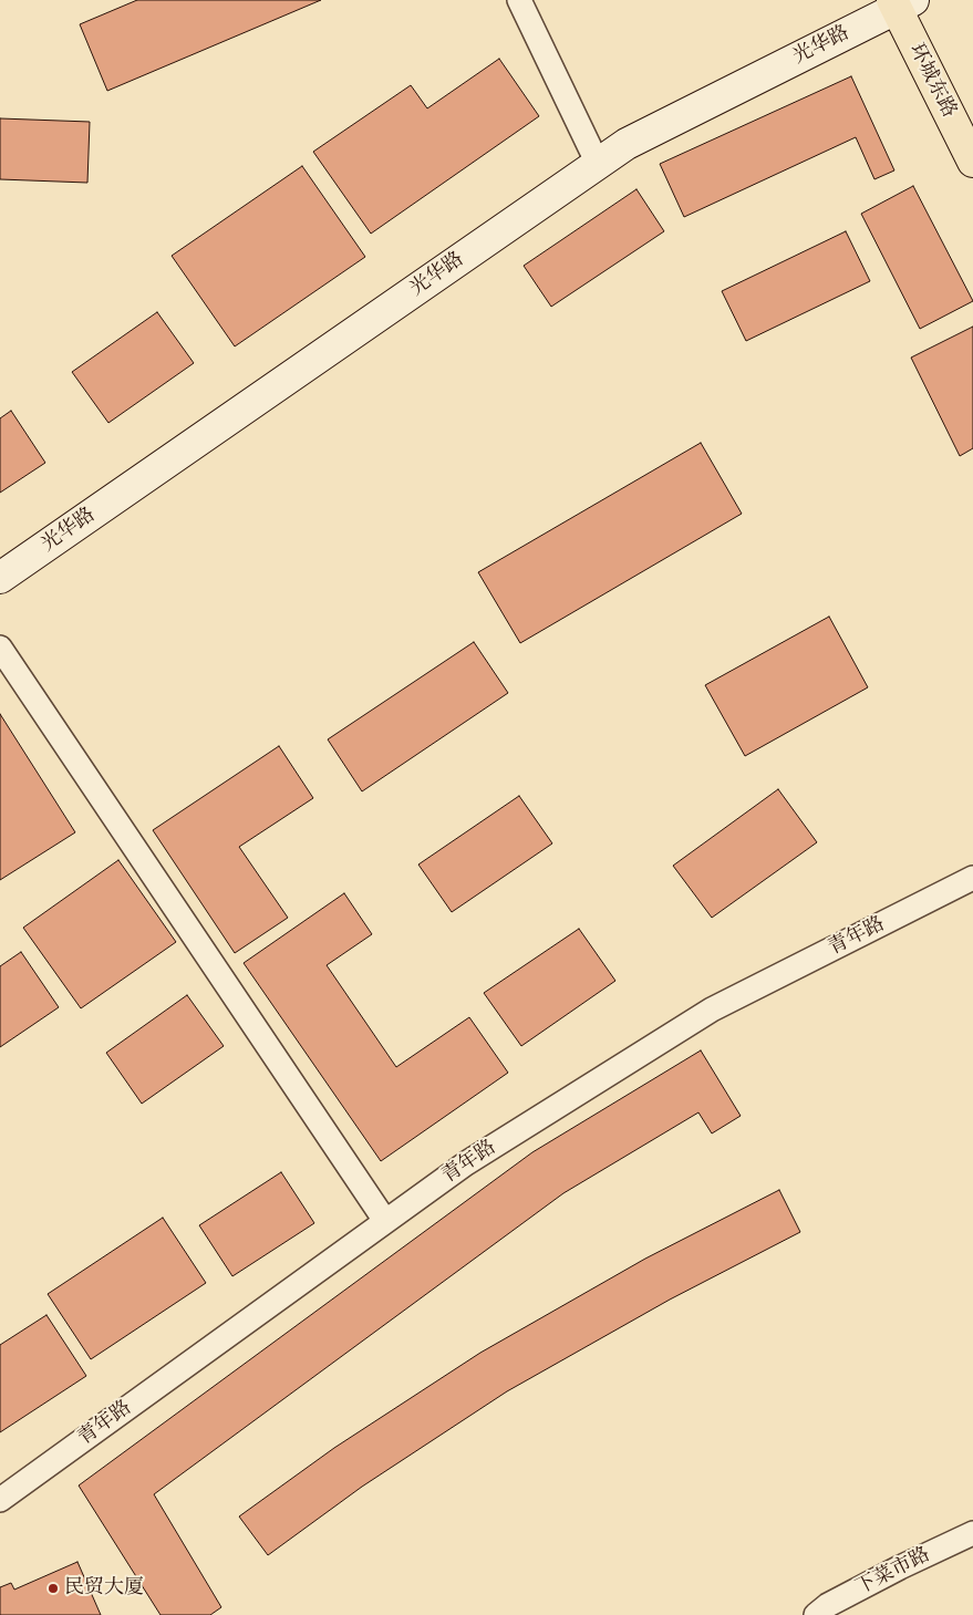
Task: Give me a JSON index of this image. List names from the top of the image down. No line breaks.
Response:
{"streets":{"main road":["光华路","环城东路"],"street":["青年路","下菜市路"]},"crossings":[["光华路","环城东路"]],"places":["民贸大厦"]}
